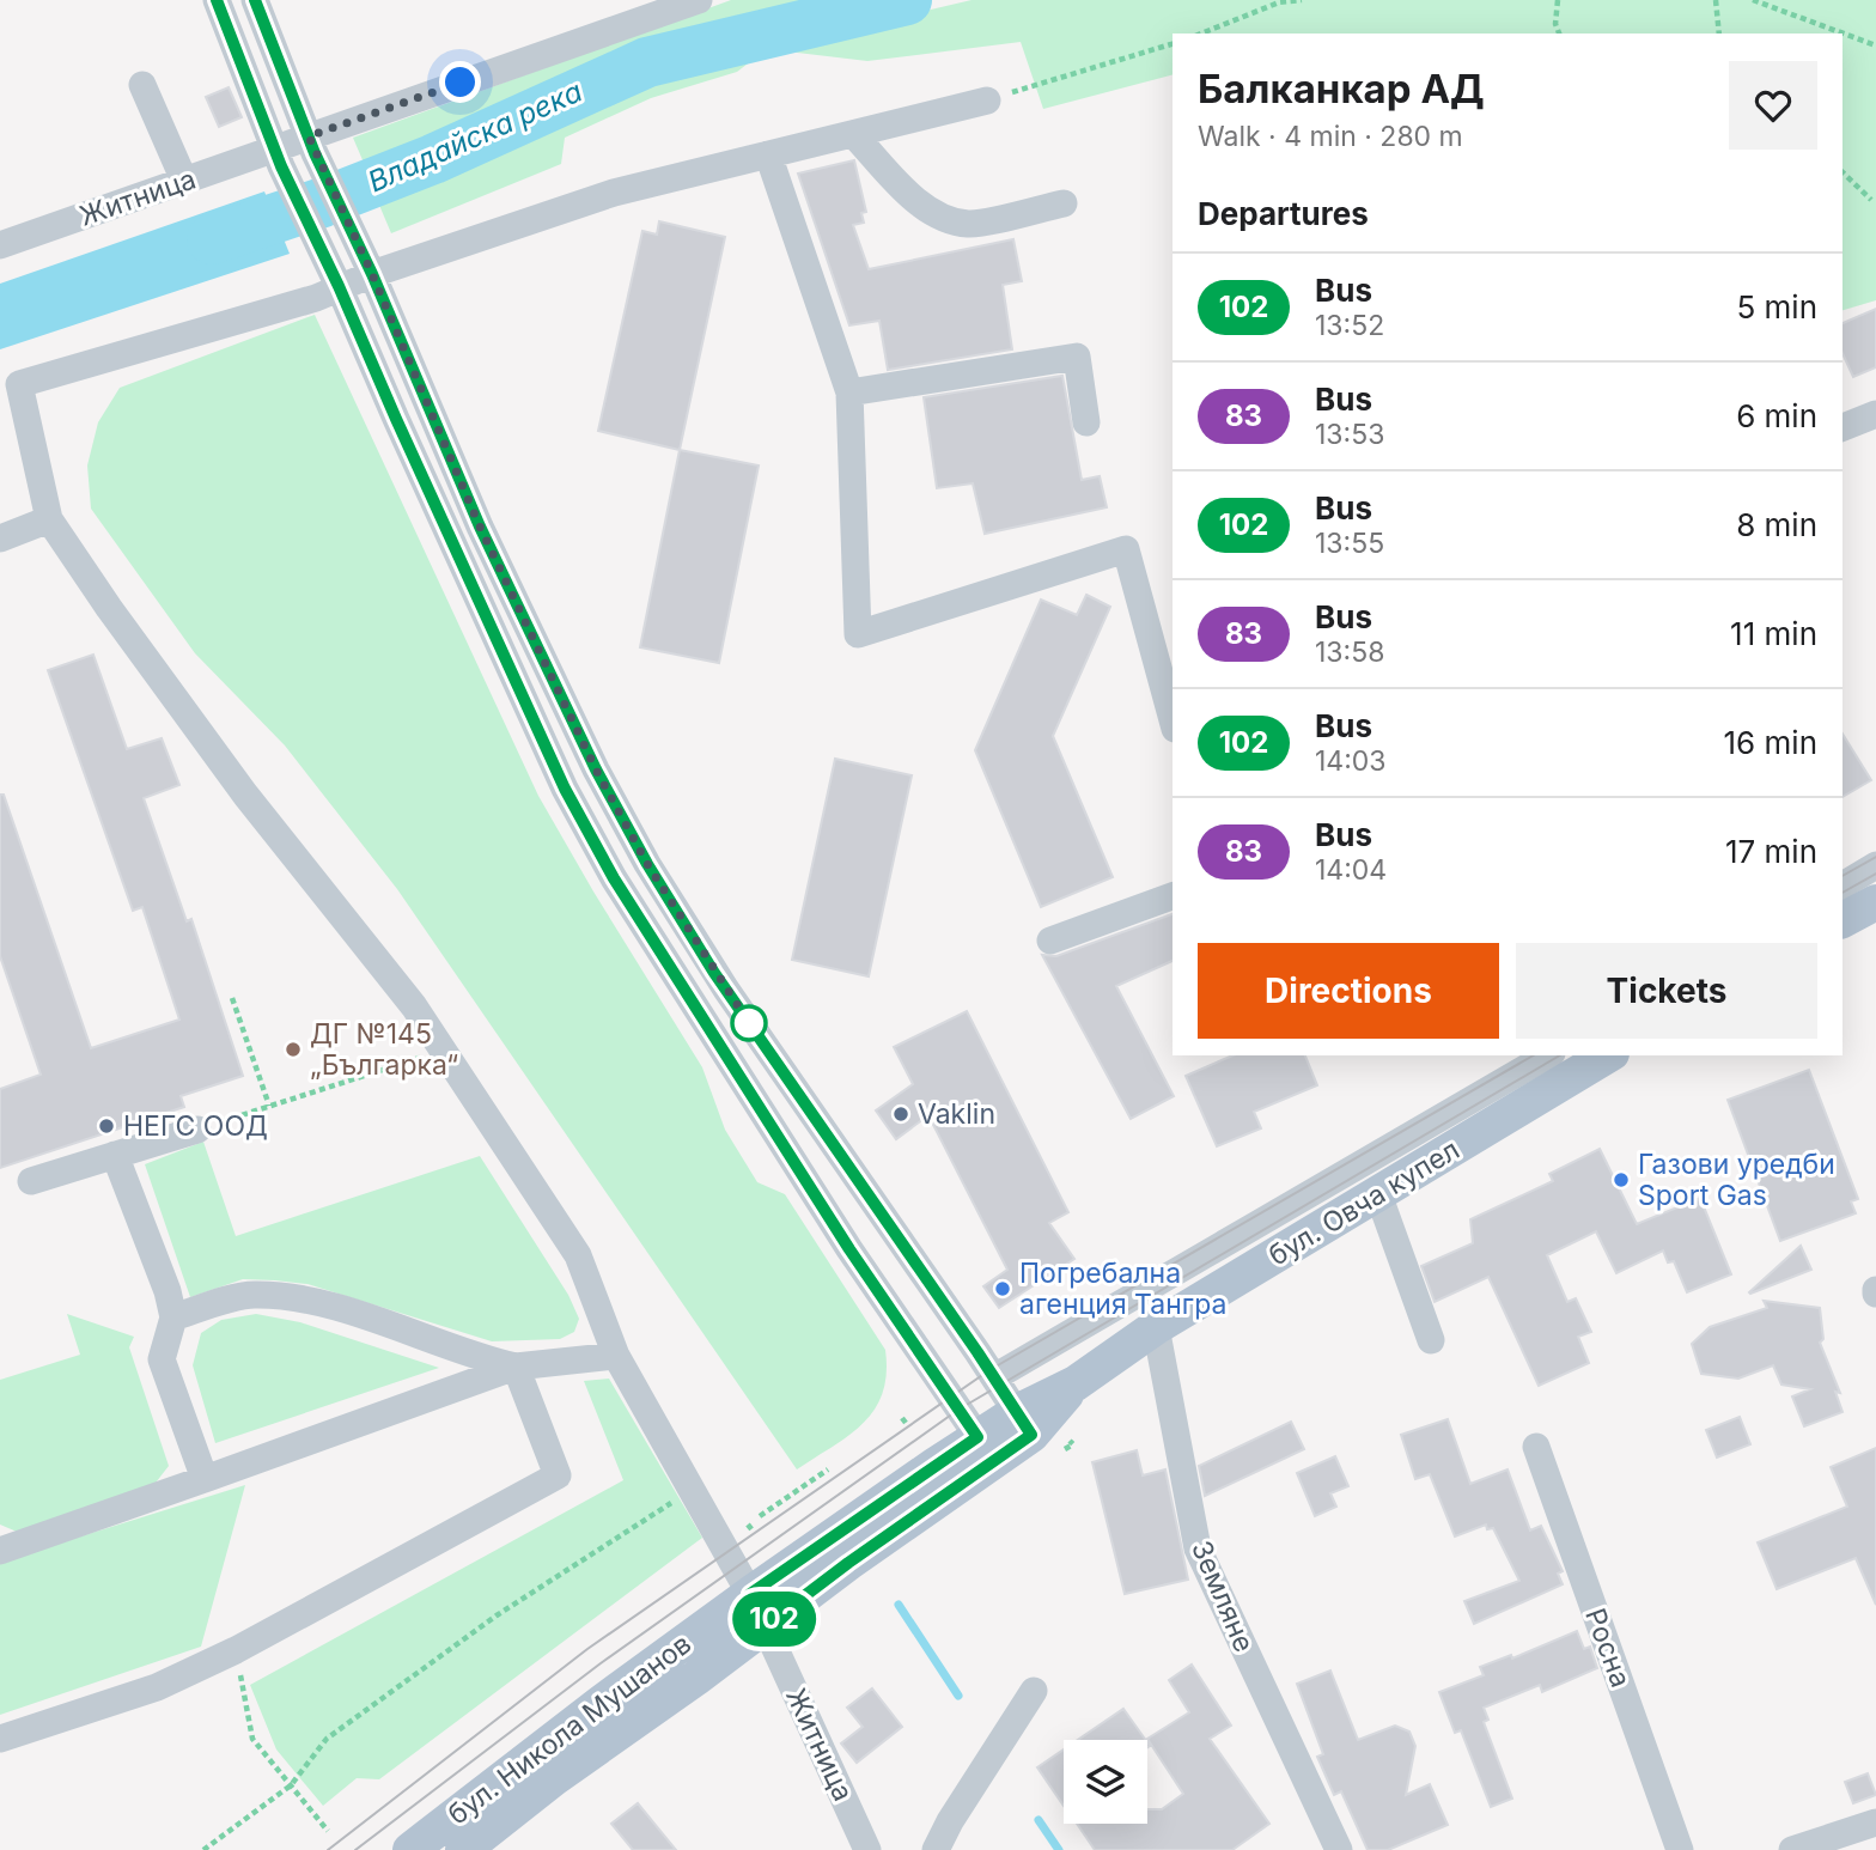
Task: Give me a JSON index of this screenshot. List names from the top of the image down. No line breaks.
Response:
{"streets":{"main road":["бул. Овча купел","бул. Никола Мушанов"],"street":["Житница","Земляне","Росна"]},"crossings":[["Житница","бул. Никола Мушанов"],["бул. Овча купел","Земляне"],["бул. Овча купел","бул. Никола Мушанов"]],"water":["Владайска река"],"places":["ДГ №145 „Българка“","Vaklin","НЕГС ООД","Газови уредби Sport Gas","Погребална агенция Тангра"],"lines":["bus line 102"],"page":{"on_map":"102","heading":[["Балканкар АД","Walk · 4 min · 280 m"],"Departures"],"list":[{"mark":"102","name":"Bus","note":"13:52","value":"5 min"},{"mark":"83","name":"Bus","note":"13:53","value":"6 min"},{"mark":"102","name":"Bus","note":"13:55","value":"8 min"},{"mark":"83","name":"Bus","note":"13:58","value":"11 min"},{"mark":"102","name":"Bus","note":"14:03","value":"16 min"},{"mark":"83","name":"Bus","note":"14:04","value":"17 min"}],"buttons":["Directions","Tickets"]}}
